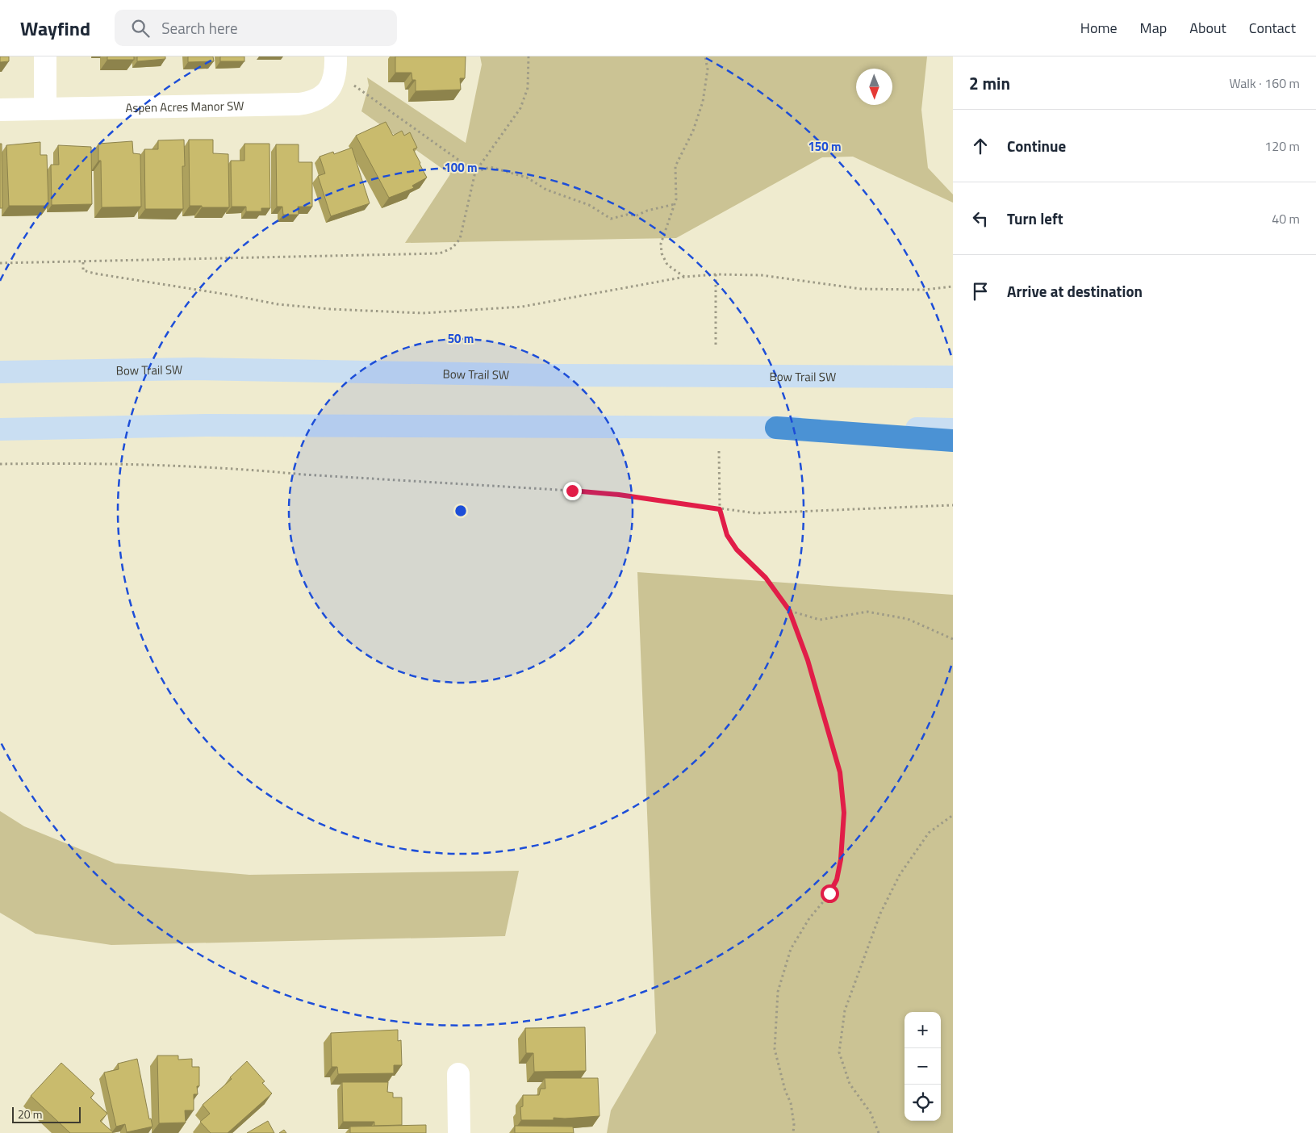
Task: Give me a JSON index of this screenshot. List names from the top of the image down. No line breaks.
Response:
{"streets":{"main road":["Bow Trail SW"],"street":["Aspen Acres Manor SW"]},"scale_bar":"20 m","north":"bottom","page":{"header":"Wayfind","search":"Search here","nav":["Home","Map","About","Contact"],"heading":["2 min","Walk · 160 m"],"list":[["Continue","120 m"],["Turn left","40 m"],"Arrive at destination"],"map_buttons":["+","−"],"scale":"20 m"},"rings":["150 m","100 m","50 m"]}
